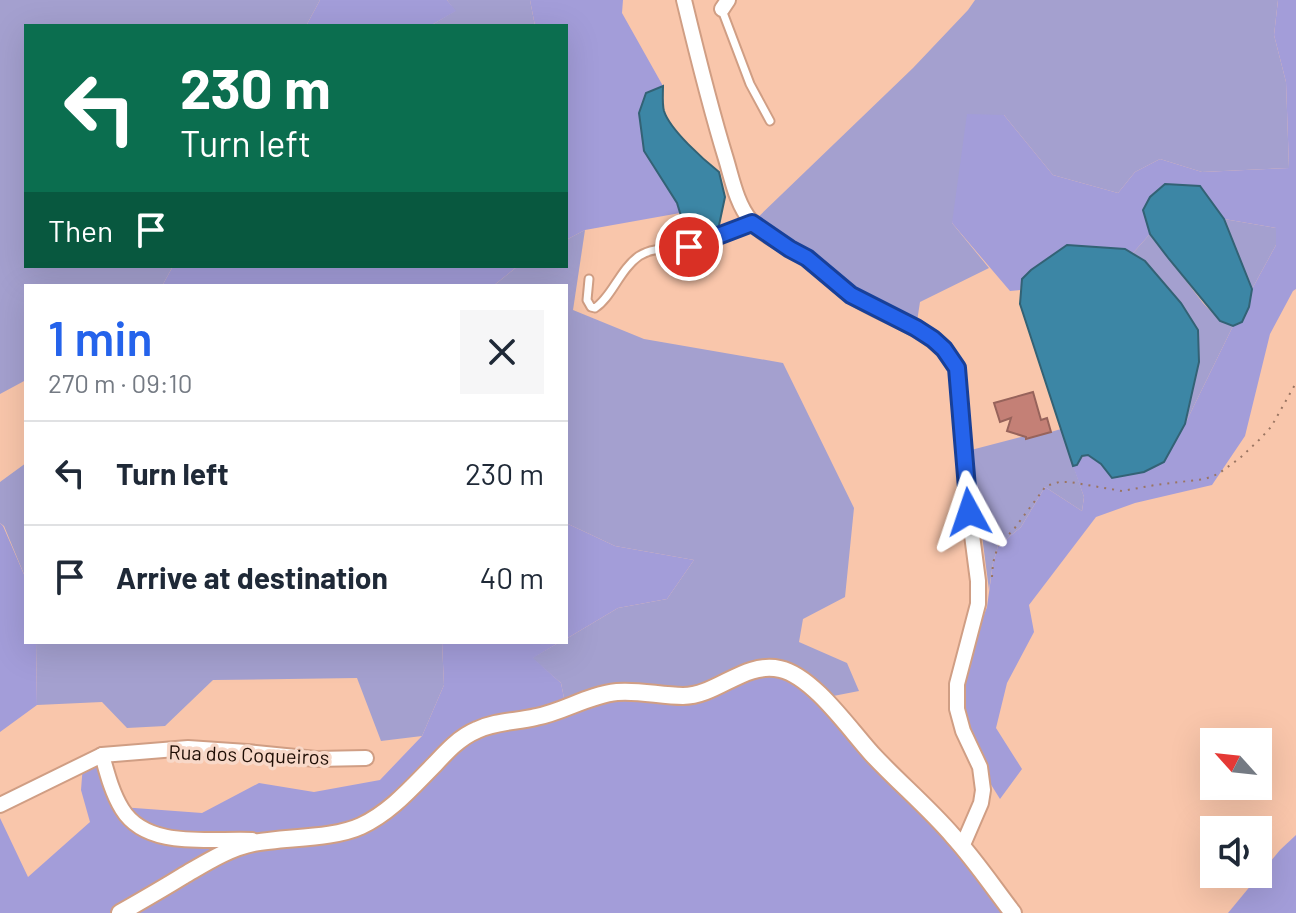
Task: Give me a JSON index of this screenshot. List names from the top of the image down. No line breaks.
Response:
{"streets":{"street":["Rua dos Coqueiros"]},"north":"top left","page":{"turn":["230 m","Turn left"],"then":"Then","heading":["1 min","270 m · 09:10"],"list":[{"name":"Turn left","value":"230 m"},{"name":"Arrive at destination","value":"40 m"}]}}
